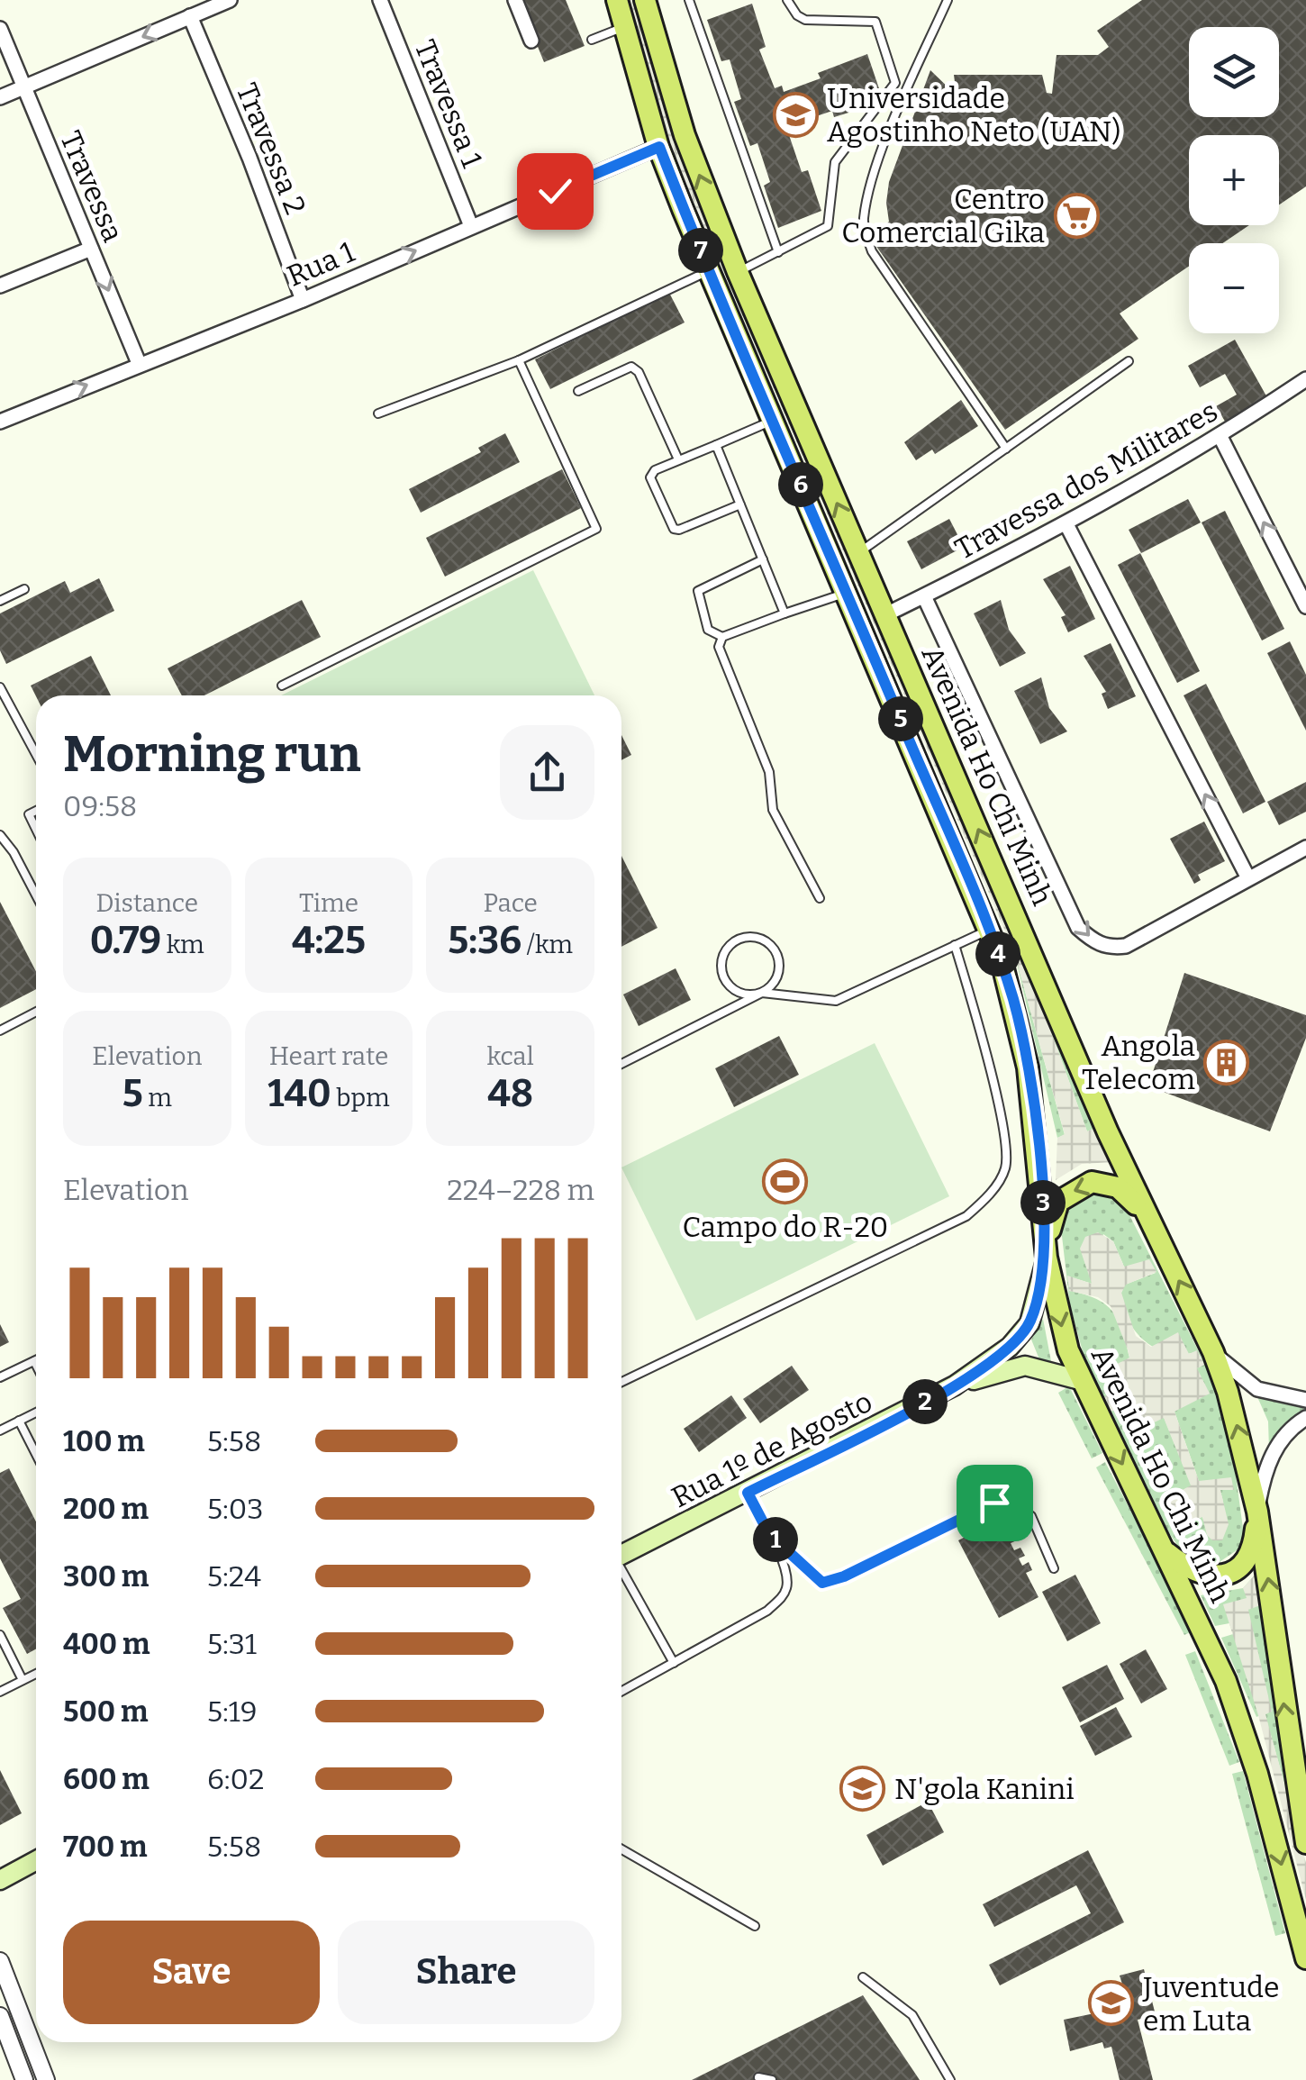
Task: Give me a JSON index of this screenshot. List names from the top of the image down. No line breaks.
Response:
{"streets":{"main road":["Avenida Ho Chi Minh","Rua 1º de Agosto"],"street":["Travessa 1","Travessa 2","Travessa","Rua 1","Travessa dos Militares"]},"crossings":[["Travessa 1","Rua 1"],["Travessa 2","Rua 1"],["Travessa","Rua 1"],["Rua 1","Avenida Ho Chi Minh"],["Travessa dos Militares","Avenida Ho Chi Minh"]],"one_way":["Rua 1"],"places":{"school or university":["Universidade Agostinho Neto (UAN)","N'gola Kanini","Juventude em Luta"],"supermarket":["Centro Comercial Gika"],"building":["Angola Telecom"],"sports":["Campo do R-20"]},"page":{"map_buttons":["+","−"],"pins":["7","6","5","4","3","2","1"],"heading":["Morning run","09:58"],"stats":[["Distance","0.79 km"],["Time","4:25"],["Pace","5:36 /km"],["Elevation","5 m"],["Heart rate","140 bpm"],["kcal","48"]],"chart":["Elevation","224–228 m"],"list":[{"name":"100 m","note":"5:58"},{"name":"200 m","note":"5:03"},{"name":"300 m","note":"5:24"},{"name":"400 m","note":"5:31"},{"name":"500 m","note":"5:19"},{"name":"600 m","note":"6:02"},{"name":"700 m","note":"5:58"}],"buttons":["Save","Share"]}}
